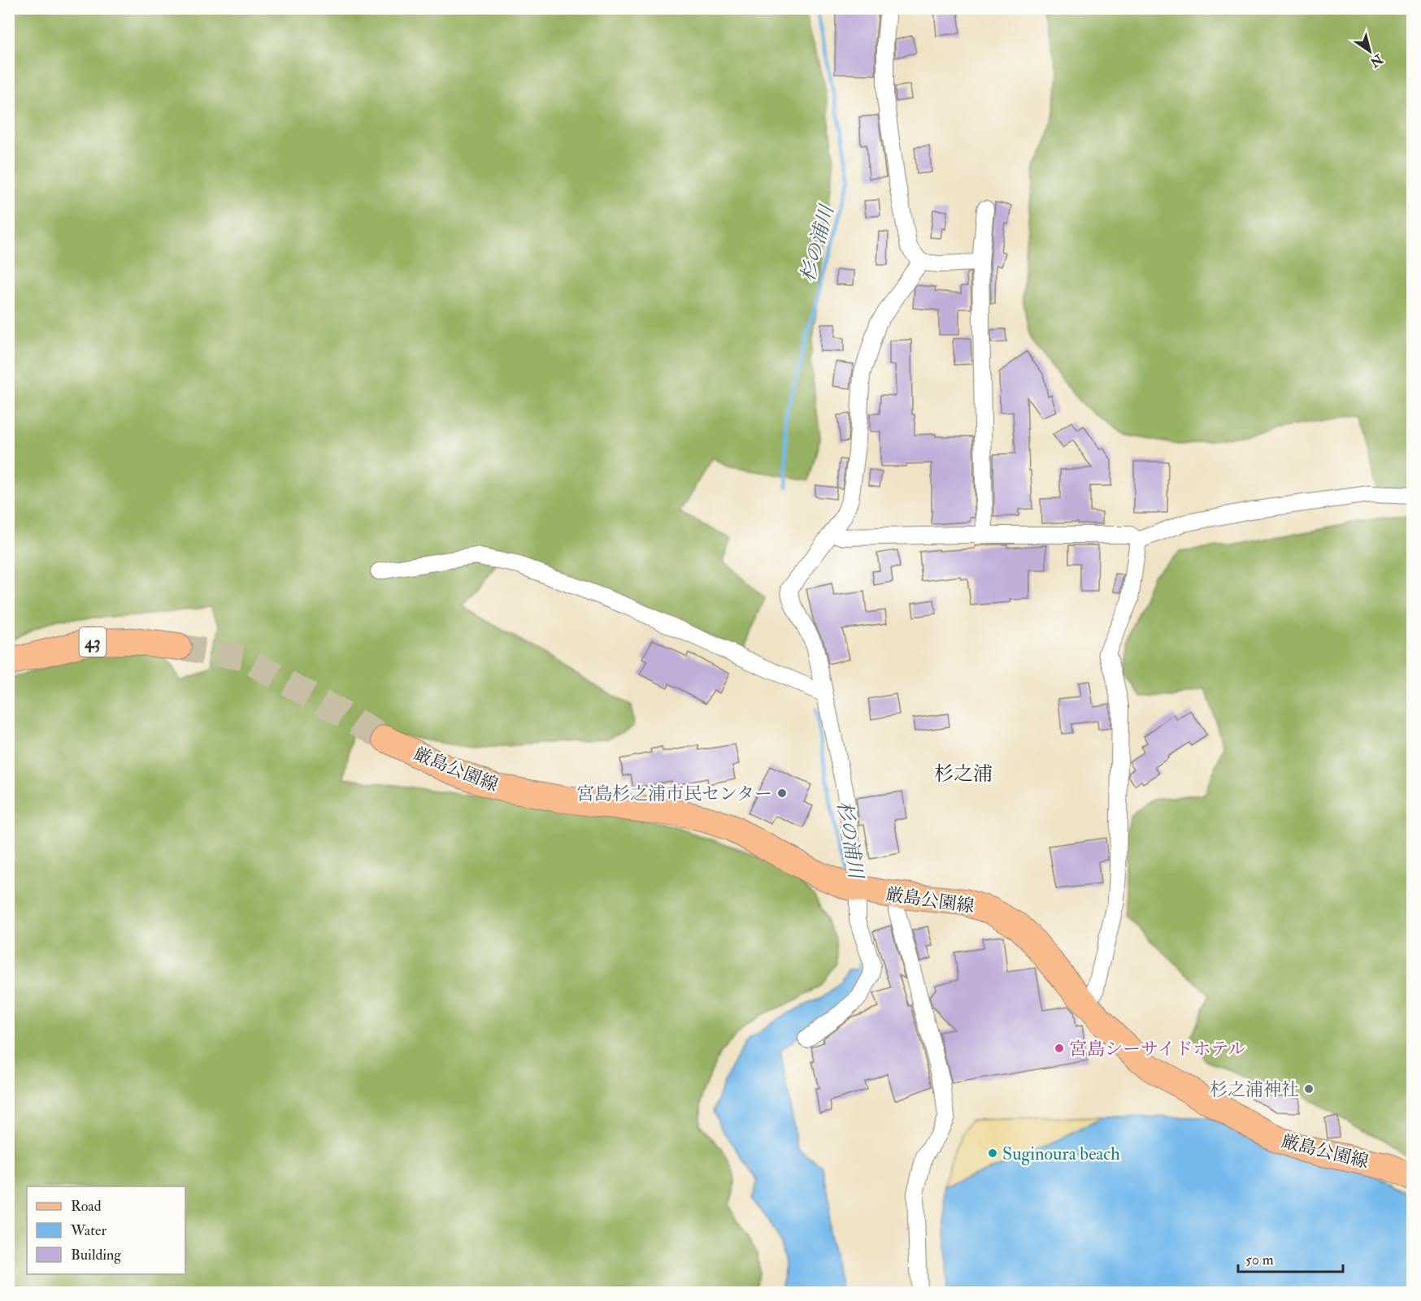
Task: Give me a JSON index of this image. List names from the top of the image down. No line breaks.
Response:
{"streets":{"main road":["43","厳島公園線"]},"districts":["杉之浦"],"water":["杉の浦川"],"places":["宮島杉之浦市民センター","宮島シーサイドホテル","杉之浦神社","Suginoura beach"],"legend":["Road","Water","Building"],"scale_bar":"50 m","north":"bottom right"}
